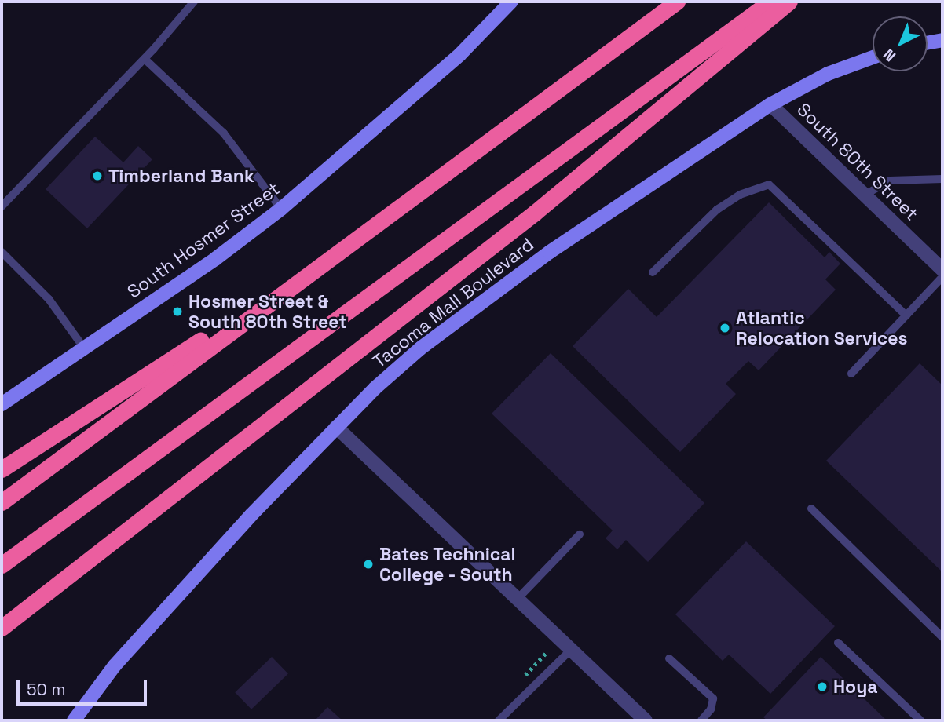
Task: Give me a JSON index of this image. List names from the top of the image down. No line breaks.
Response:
{"streets":{"main road":["South Hosmer Street","Tacoma Mall Boulevard"],"street":["South 80th Street"]},"crossings":[["South 80th Street","Tacoma Mall Boulevard"]],"places":["Timberland Bank","Hosmer Street & South 80th Street","Atlantic Relocation Services","Bates Technical College - South","Hoya"],"scale_bar":"50 m","north":"bottom left"}
